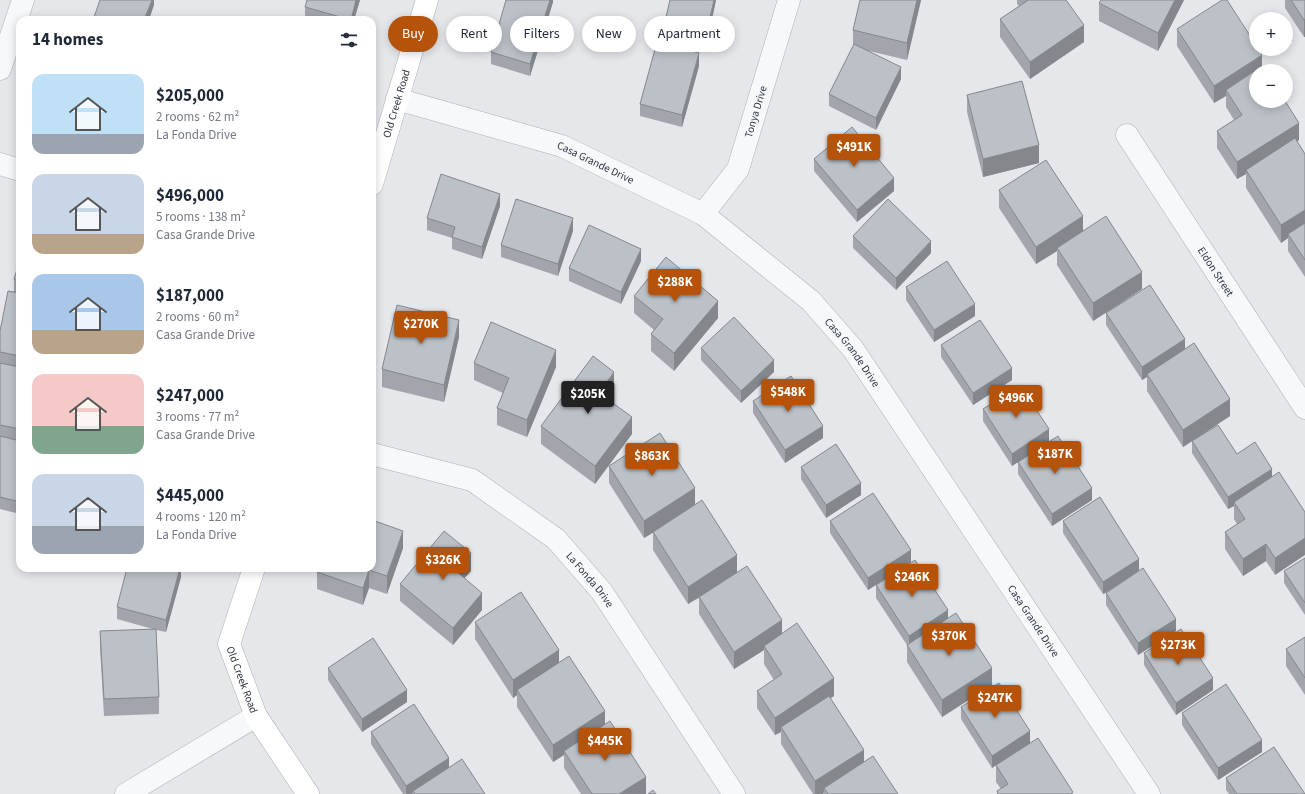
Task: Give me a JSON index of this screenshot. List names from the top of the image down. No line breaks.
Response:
{"streets":{"street":["Old Creek Road","Tonya Drive","Casa Grande Drive","Eldon Street","La Fonda Drive"]},"crossings":[["Old Creek Road","Casa Grande Drive"],["Tonya Drive","Casa Grande Drive"]],"page":{"map_buttons":["+","−"],"chip":["Buy","Rent","Filters","New","Apartment"],"heading":"14 homes","list":[{"name":"$205,000","note":"2 rooms · 62 m² · La Fonda Drive"},{"name":"$496,000","note":"5 rooms · 138 m² · Casa Grande Drive"},{"name":"$187,000","note":"2 rooms · 60 m² · Casa Grande Drive"},{"name":"$247,000","note":"3 rooms · 77 m² · Casa Grande Drive"},{"name":"$445,000","note":"4 rooms · 120 m² · La Fonda Drive"}],"price":["$491K","$288K","$270K","$548K","$205K","$496K","$187K","$863K","$326K","$246K","$370K","$273K","$247K","$445K"]}}
